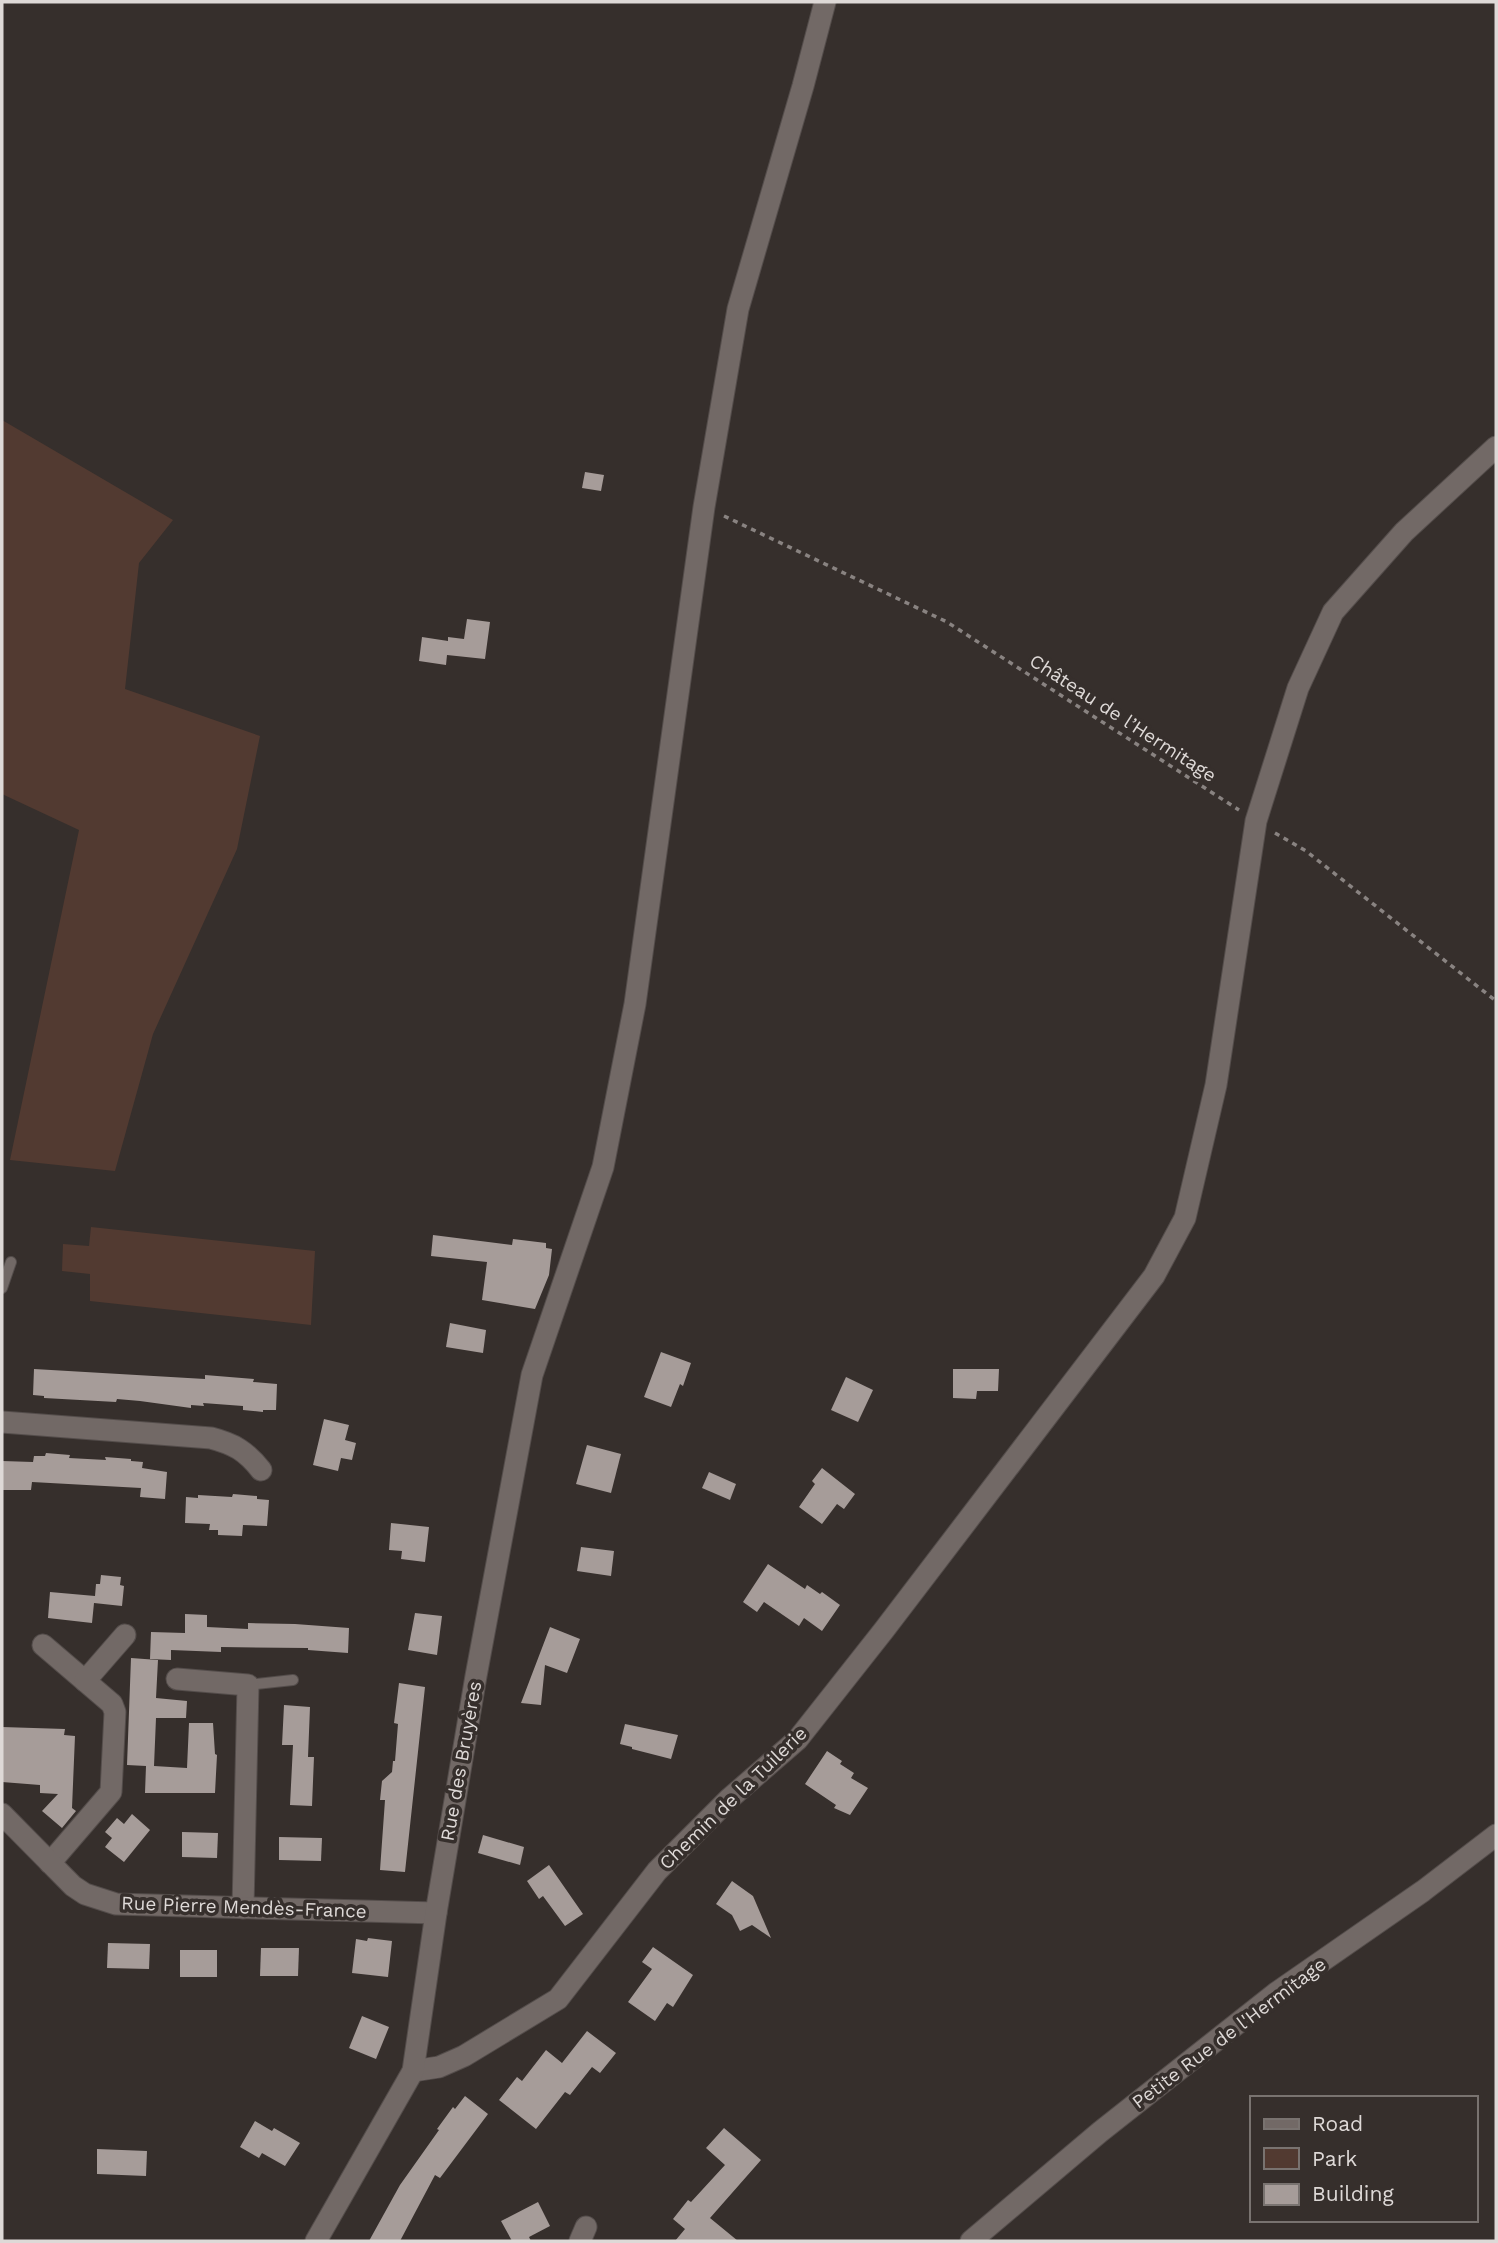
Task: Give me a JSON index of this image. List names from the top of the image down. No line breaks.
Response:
{"streets":{"street":["Rue des Bruyères","Chemin de la Tuilerie","Rue Pierre Mendès-France","Petite Rue de l'Hermitage"],"path":["Château de l’Hermitage"]},"crossings":[["Château de l’Hermitage","Rue des Bruyères"],["Château de l’Hermitage","Chemin de la Tuilerie"],["Rue des Bruyères","Chemin de la Tuilerie"],["Rue des Bruyères","Rue Pierre Mendès-France"]],"legend":["Road","Park","Building"]}
